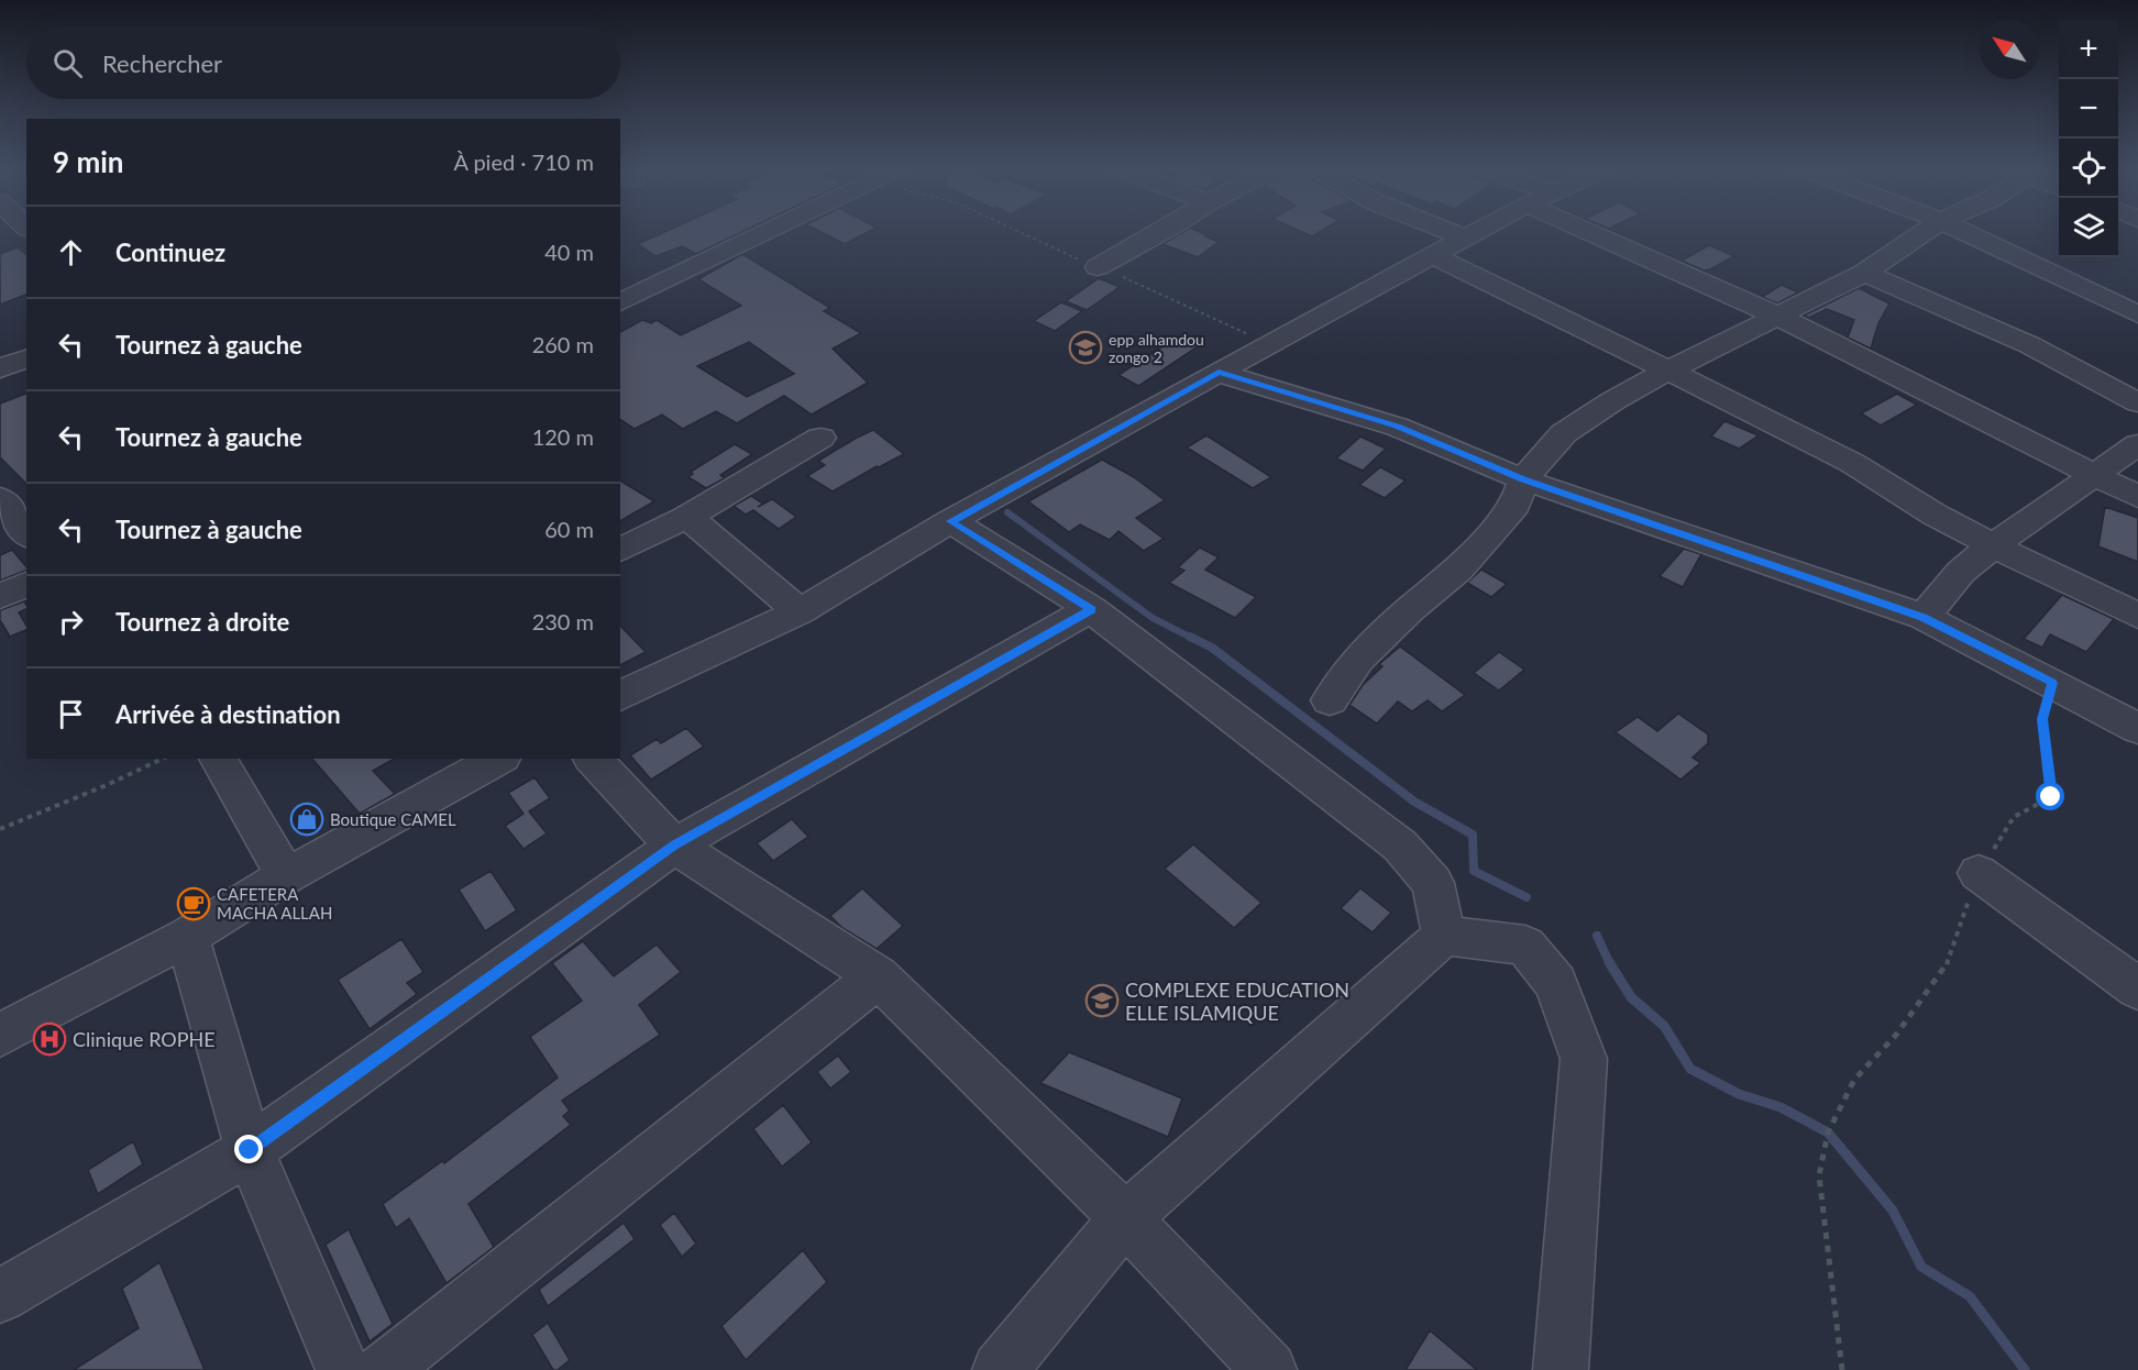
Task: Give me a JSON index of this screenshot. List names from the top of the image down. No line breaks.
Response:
{"places":{"school or university":["epp alhamdou zongo 2","COMPLEXE EDUCATION ELLE ISLAMIQUE"],"shop":["Boutique CAMEL"],"cafe":["CAFETERA MACHA ALLAH"],"hospital":["Clinique ROPHE"]},"north":"top left","page":{"map_buttons":["+","−"],"search":"Rechercher","heading":["9 min","À pied · 710 m"],"list":[["Continuez","40 m"],["Tournez à gauche","260 m"],["Tournez à gauche","120 m"],["Tournez à gauche","60 m"],["Tournez à droite","230 m"],"Arrivée à destination"]}}
